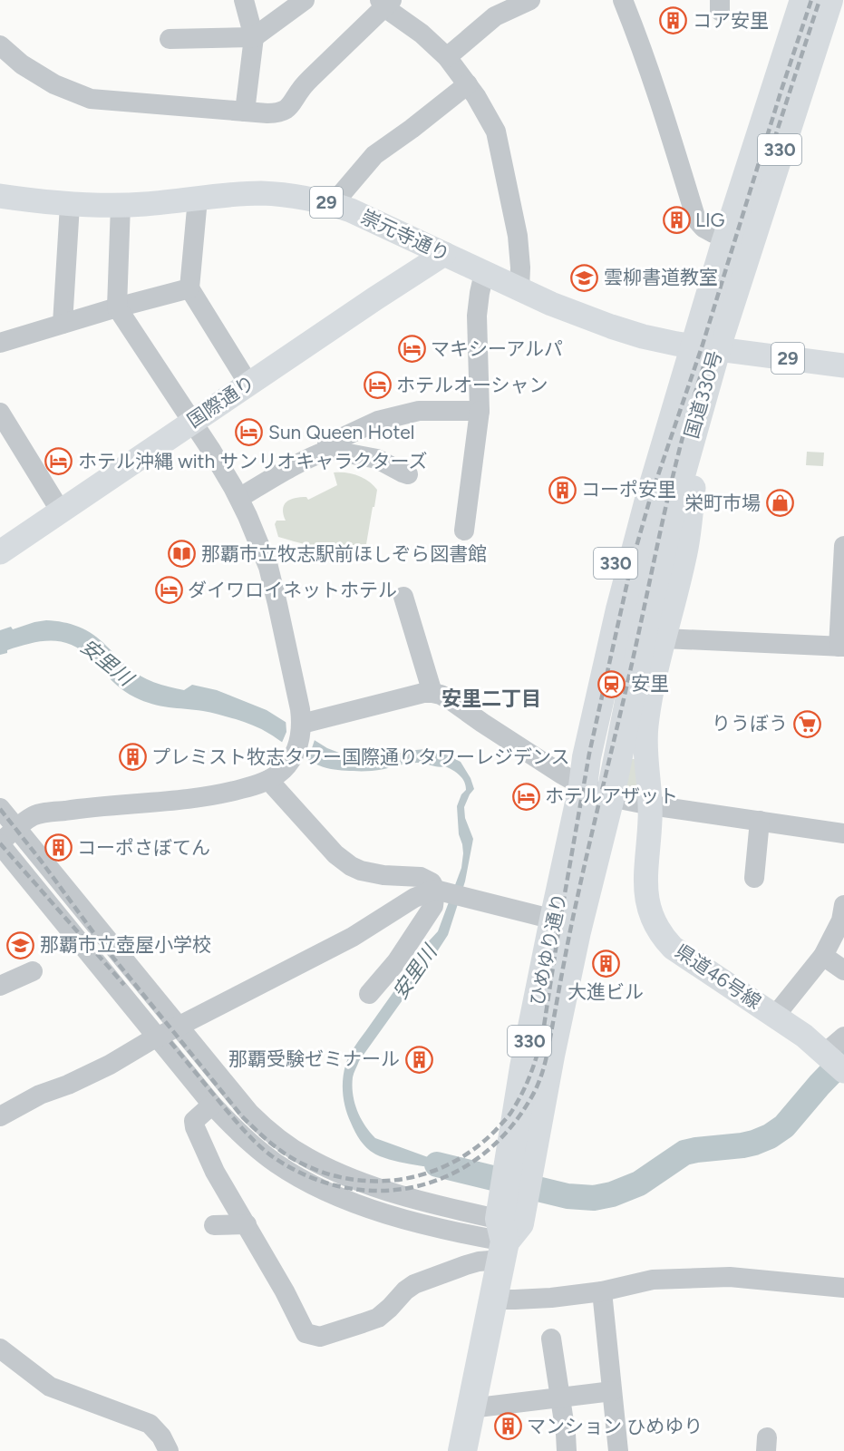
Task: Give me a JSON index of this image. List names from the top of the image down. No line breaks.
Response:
{"streets":{"highway":["330","国道330号","ひめゆり通り"],"main road":["29","崇元寺通り","国際通り","県道46号線"]},"crossings":[["330","29"],["330","崇元寺通り"],["330","国道330号"],["330","ひめゆり通り"],["330","県道46号線"],["29","崇元寺通り"],["崇元寺通り","国際通り"],["国道330号","ひめゆり通り"],["国道330号","県道46号線"]],"districts":["安里二丁目"],"water":["安里川"],"places":{"building":["コア安里","LIG","コーポ安里","プレミスト牧志タワー国際通りタワーレジデンス","コーポさぼてん","大進ビル","那覇受験ゼミナール","マンション ひめゆり"],"school or university":["雲柳書道教室","那覇市立壺屋小学校"],"hotel":["マキシーアルパ","ホテルオーシャン","Sun Queen Hotel","ホテル沖縄 with サンリオキャラクターズ","ダイワロイネットホテル","ホテルアザット"],"shop":["栄町市場"],"library":["那覇市立牧志駅前ほしぞら図書館"],"station":["安里"],"supermarket":["りうぼう"]}}
